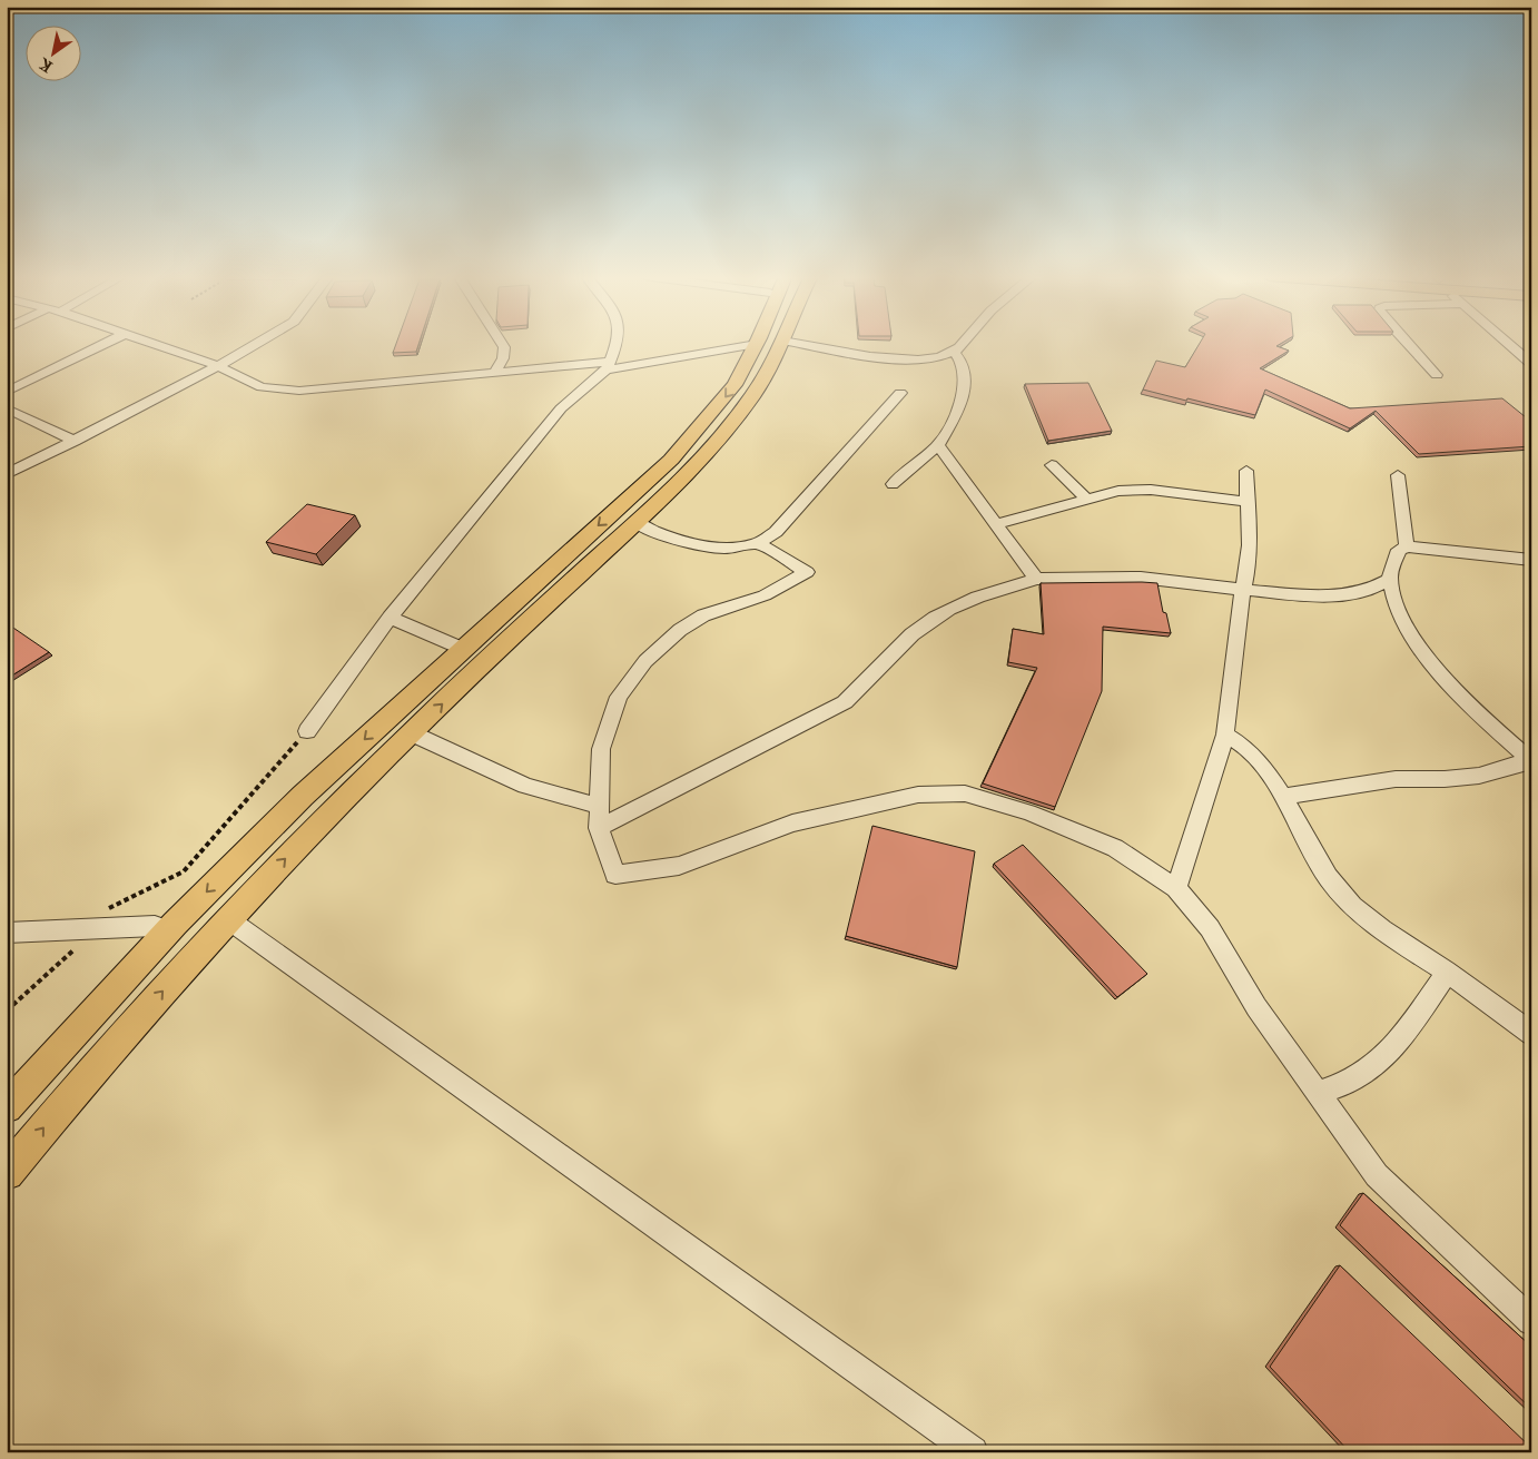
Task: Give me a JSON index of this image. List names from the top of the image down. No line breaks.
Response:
{"north":"bottom left"}
